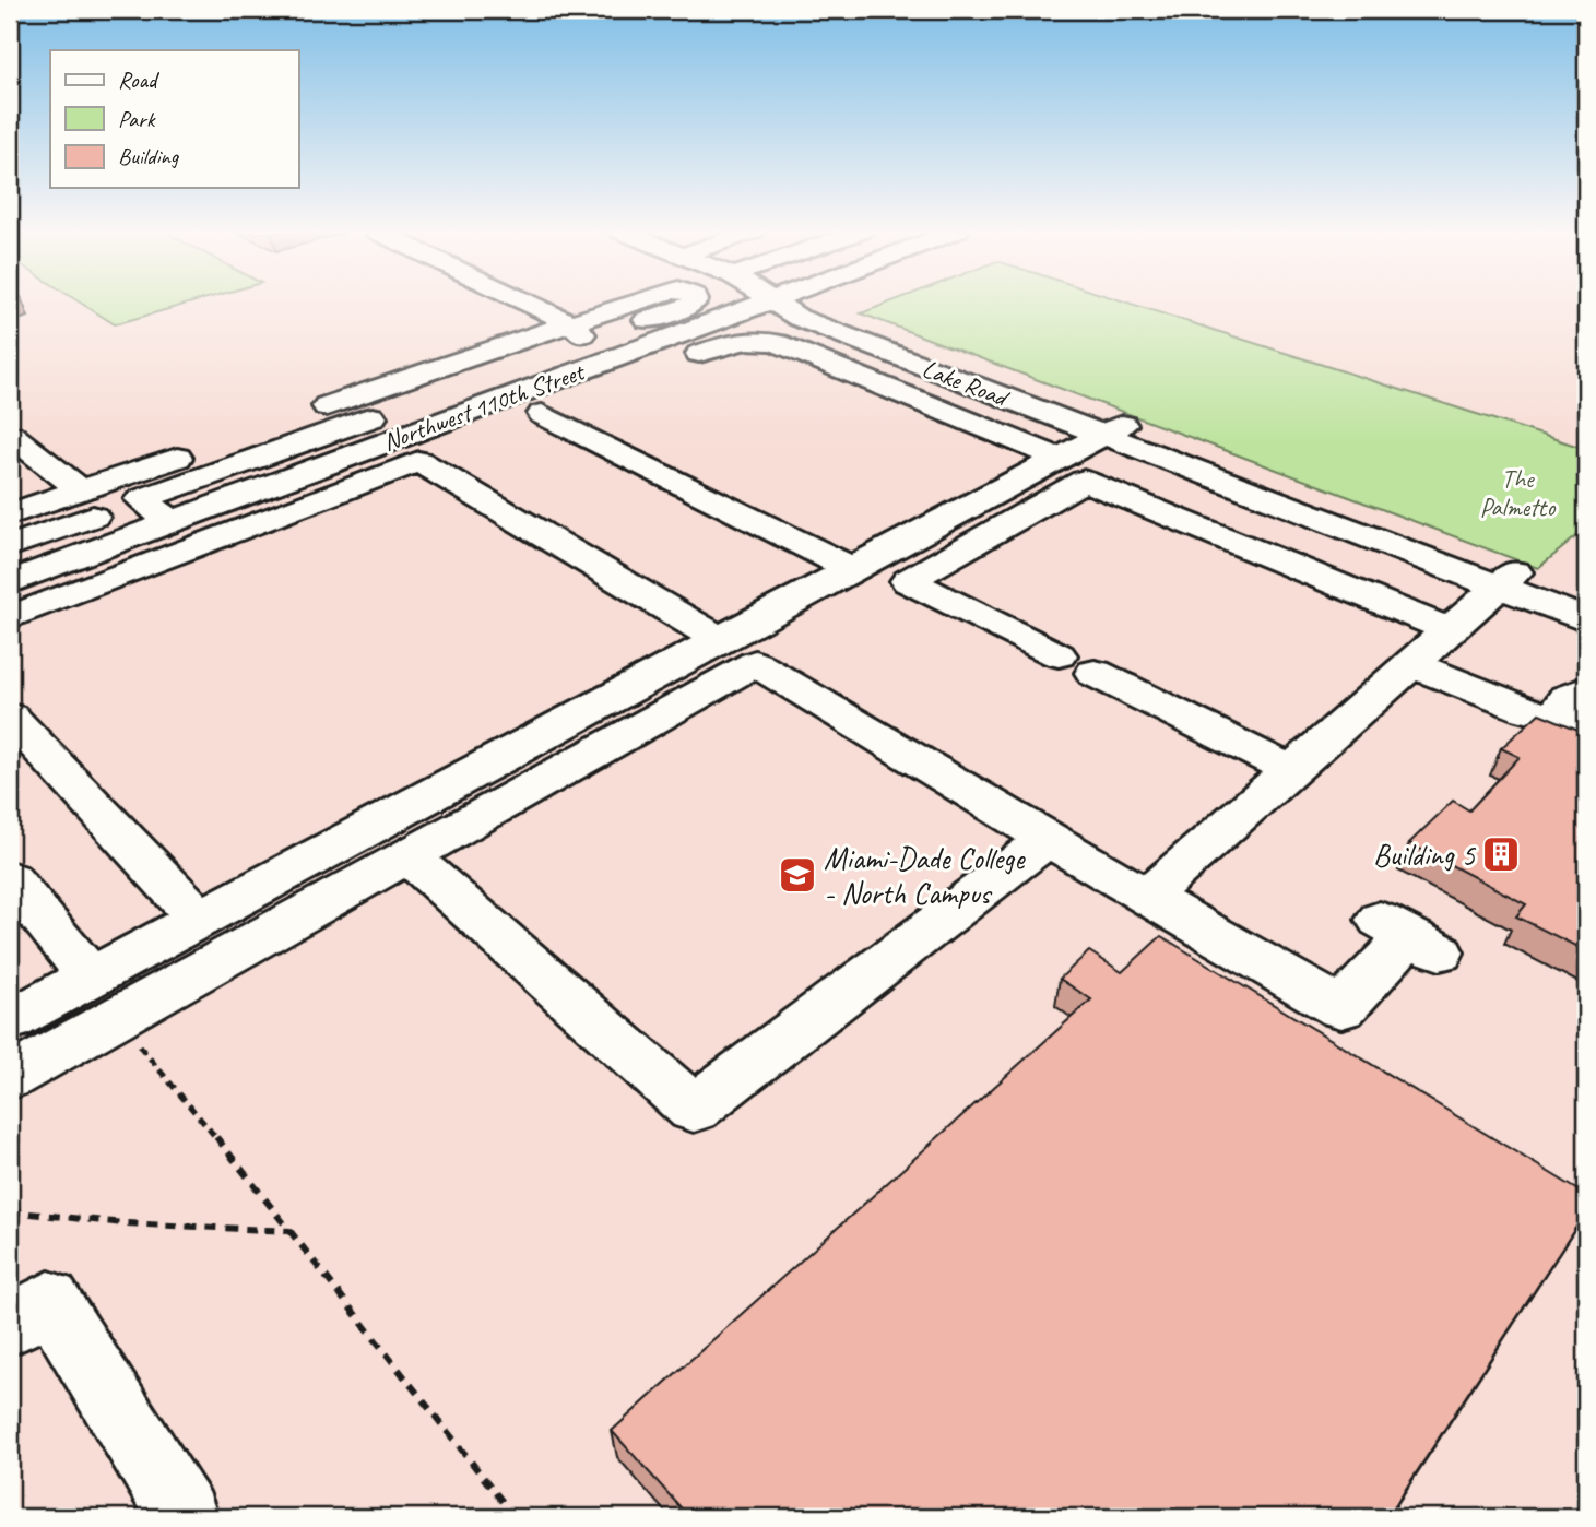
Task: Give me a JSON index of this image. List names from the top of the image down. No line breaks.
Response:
{"streets":{"street":["Lake Road","Northwest 110th Street"]},"parks":["The Palmetto"],"places":{"building":["Building 5"],"school or university":["Miami-Dade College - North Campus"]},"legend":["Road","Park","Building"]}
